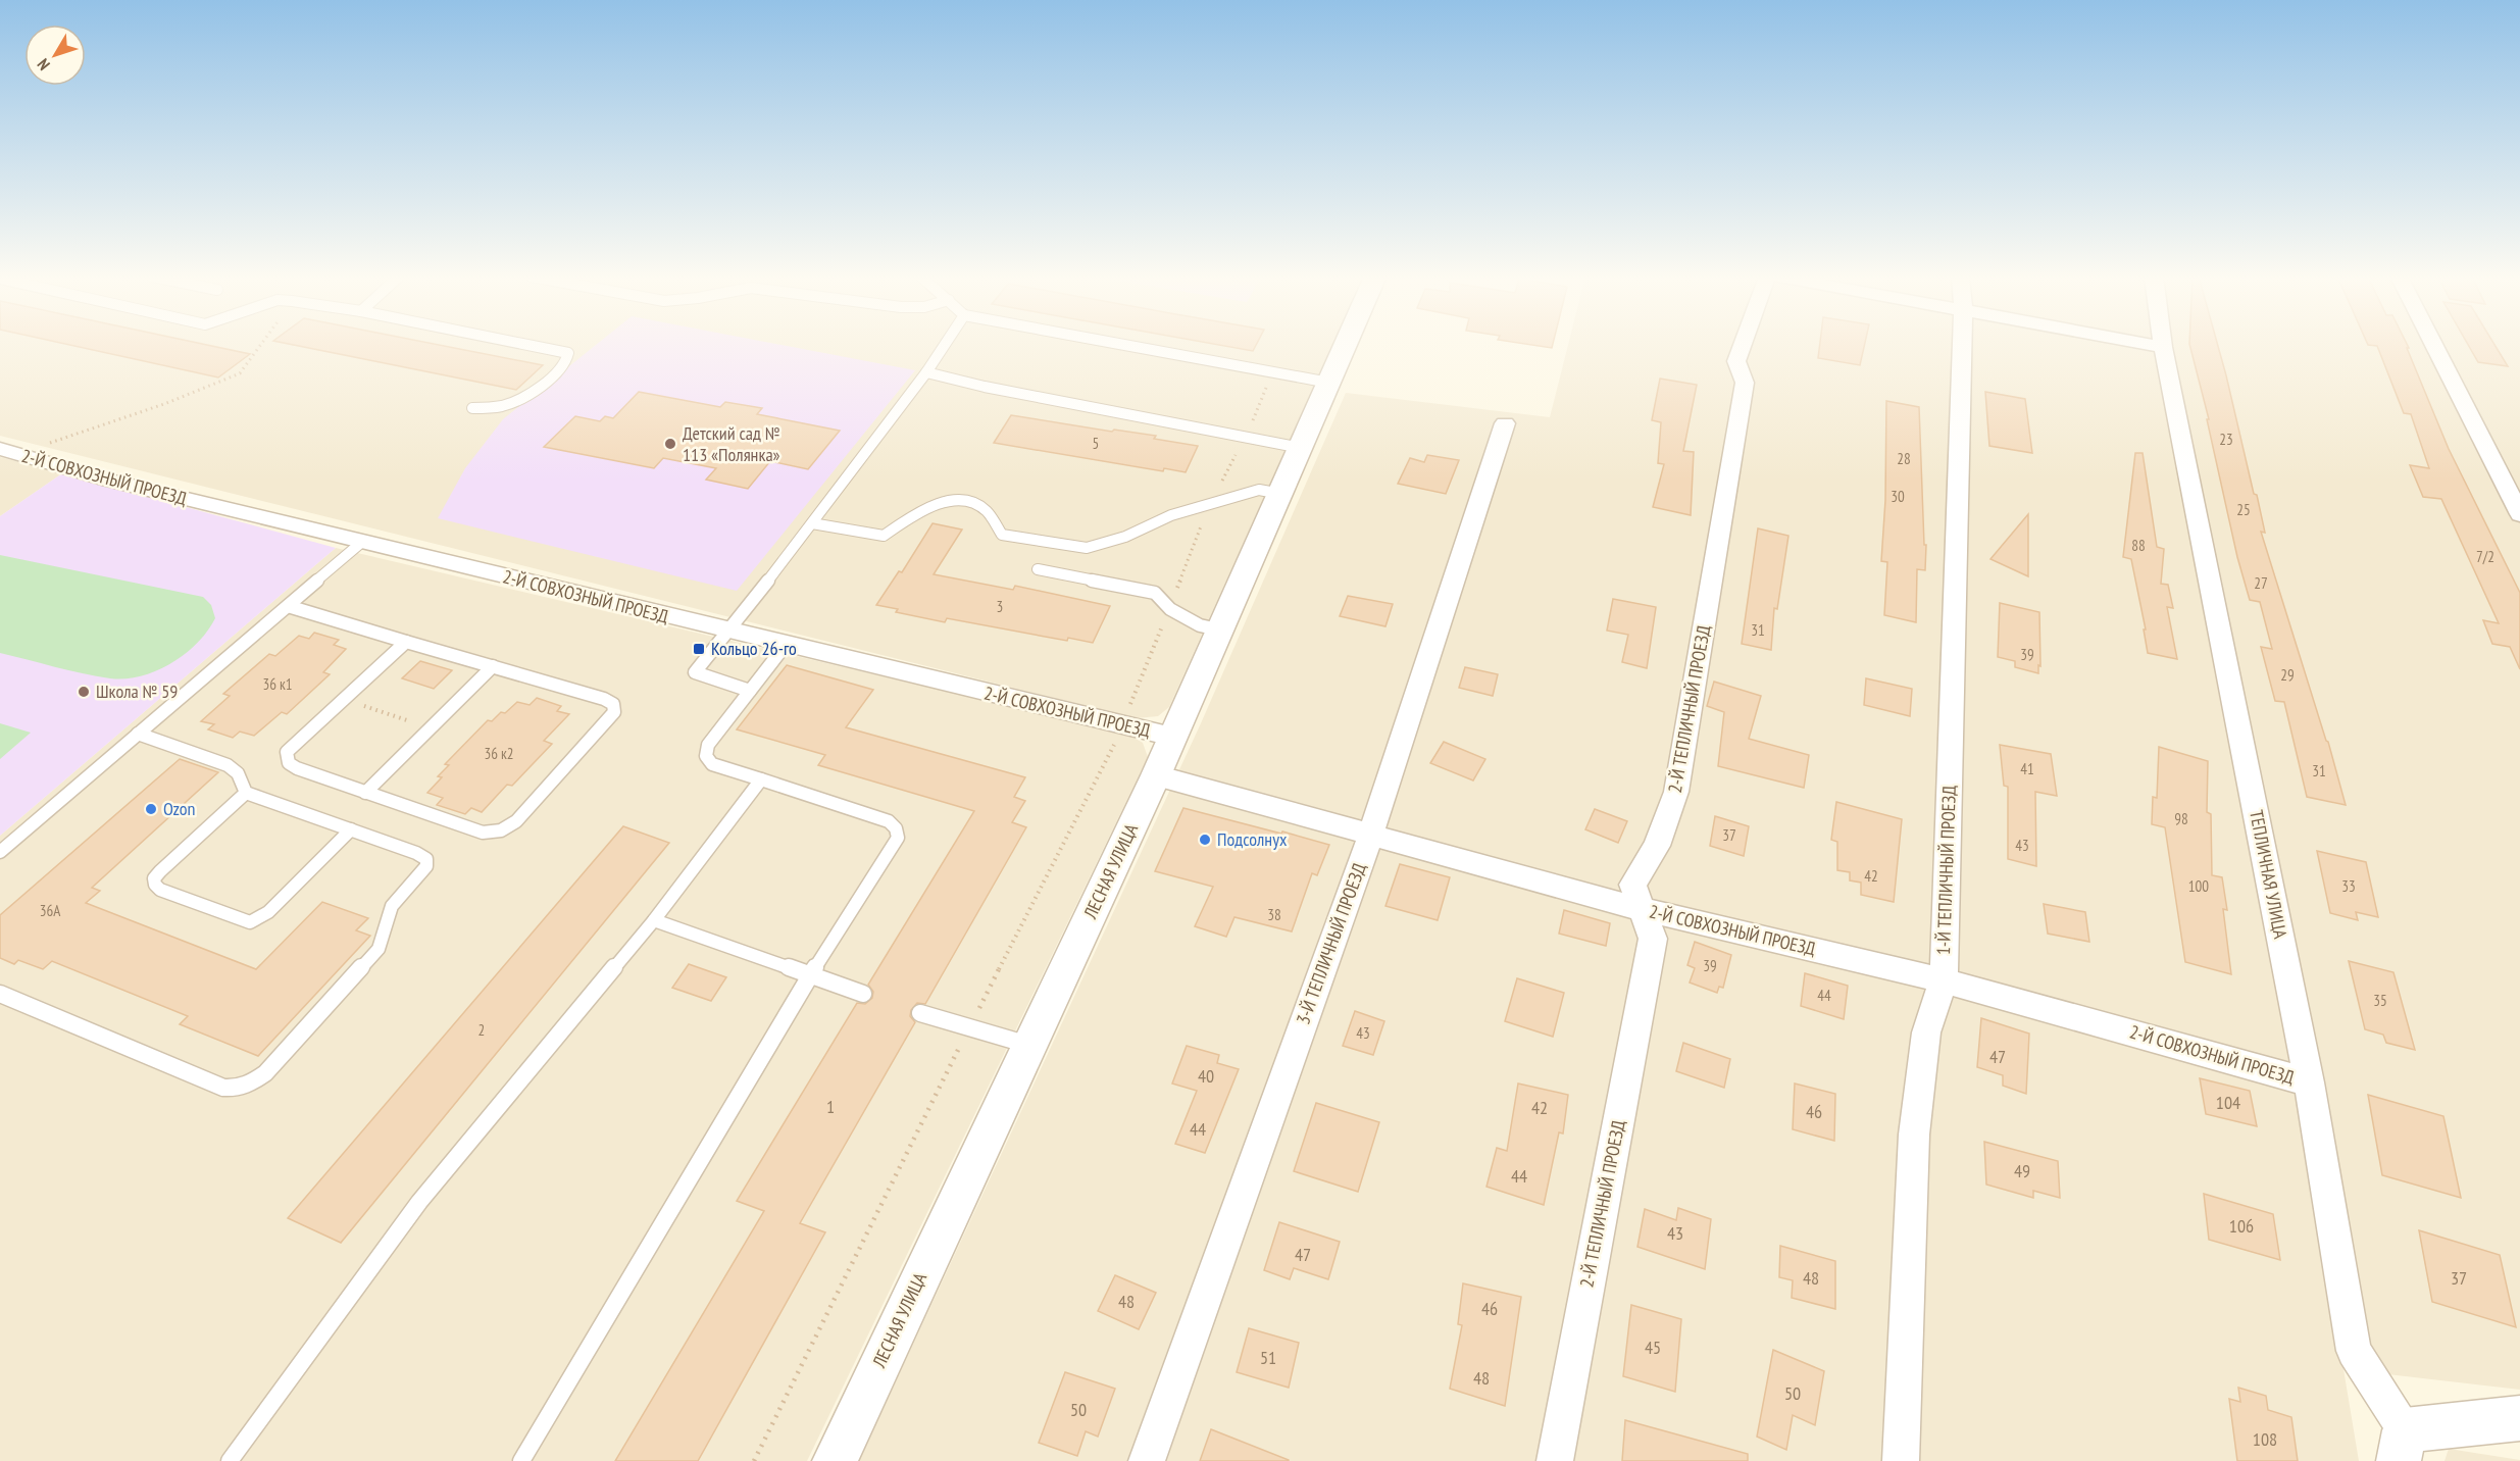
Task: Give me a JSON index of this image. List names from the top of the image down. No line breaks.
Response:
{"streets":{"street":["2-Й СОВХОЗНЫЙ ПРОЕЗД","2-Й ТЕПЛИЧНЫЙ ПРОЕЗД","1-Й ТЕПЛИЧНЫЙ ПРОЕЗД","ЛЕСНАЯ УЛИЦА","ТЕПЛИЧНАЯ УЛИЦА","3-Й ТЕПЛИЧНЫЙ ПРОЕЗД"]},"crossings":[["2-Й СОВХОЗНЫЙ ПРОЕЗД","2-Й ТЕПЛИЧНЫЙ ПРОЕЗД"],["2-Й СОВХОЗНЫЙ ПРОЕЗД","1-Й ТЕПЛИЧНЫЙ ПРОЕЗД"],["2-Й СОВХОЗНЫЙ ПРОЕЗД","ЛЕСНАЯ УЛИЦА"],["2-Й СОВХОЗНЫЙ ПРОЕЗД","ТЕПЛИЧНАЯ УЛИЦА"],["2-Й СОВХОЗНЫЙ ПРОЕЗД","3-Й ТЕПЛИЧНЫЙ ПРОЕЗД"]],"places":{"other":["Детский сад № 113 «Полянка»","Школа № 59","Ozon","Подсолнух"],"transit":["Кольцо 26-го"]},"house_numbers":["23","5","28","30","25","88","7/2","27","3","31","39","29","36 к1","36 к2","41","31","98","37","43","42","100","33","36А","38","39","44","35","2","43","47","40","104","1","42","46","44","49","44","106","43","47","48","37","48","46","45","51","48","50","50","108"],"north":"bottom left"}
